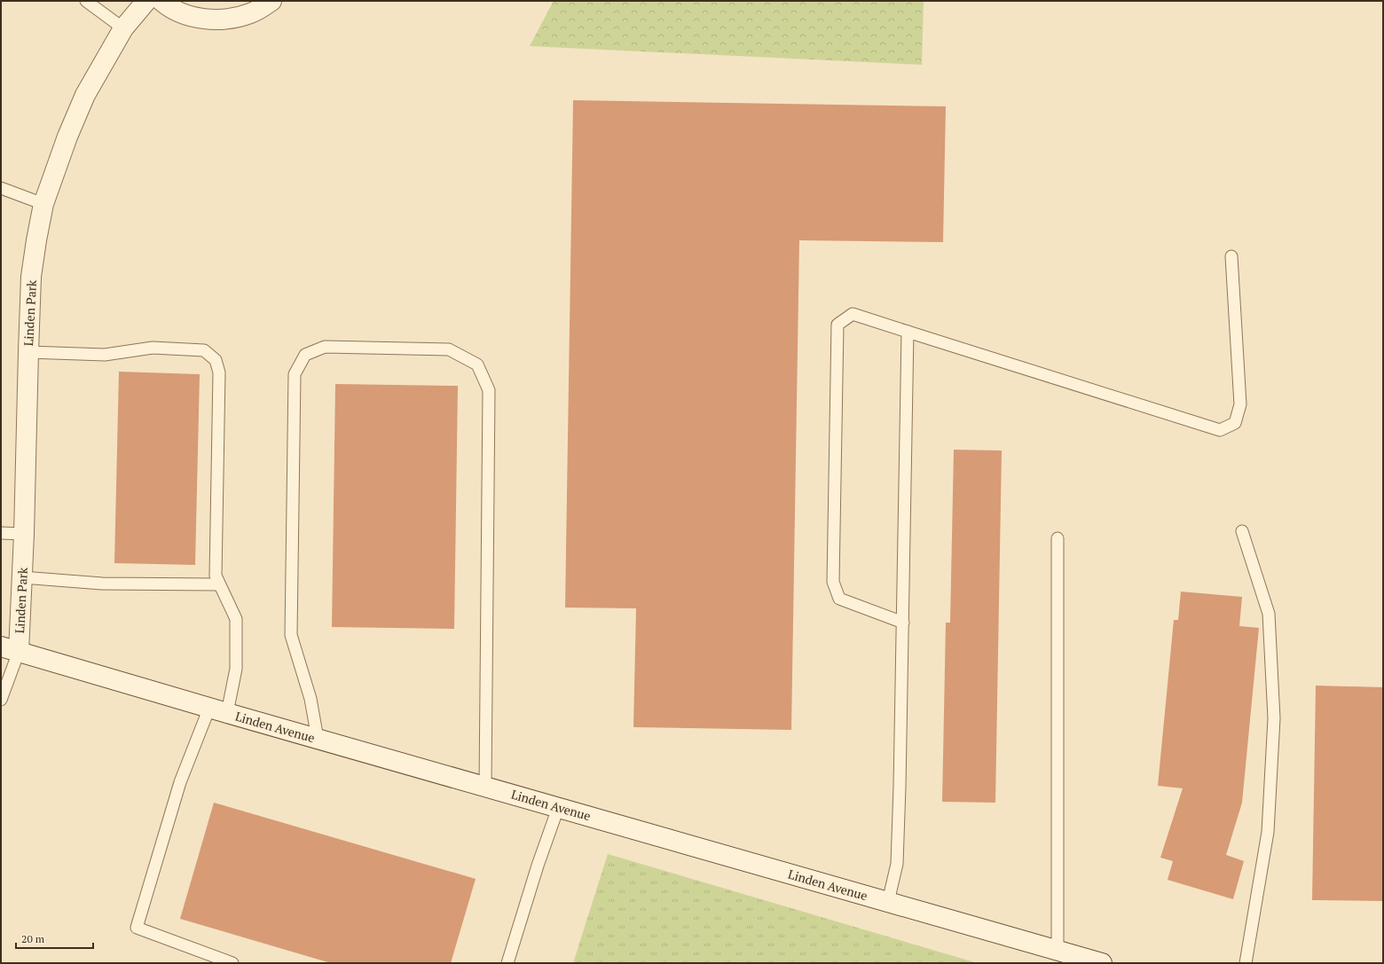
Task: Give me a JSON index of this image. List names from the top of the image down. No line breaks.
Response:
{"streets":{"main road":["Linden Park","Linden Avenue"]},"crossings":[["Linden Park","Linden Avenue"]],"scale_bar":"20 m"}
